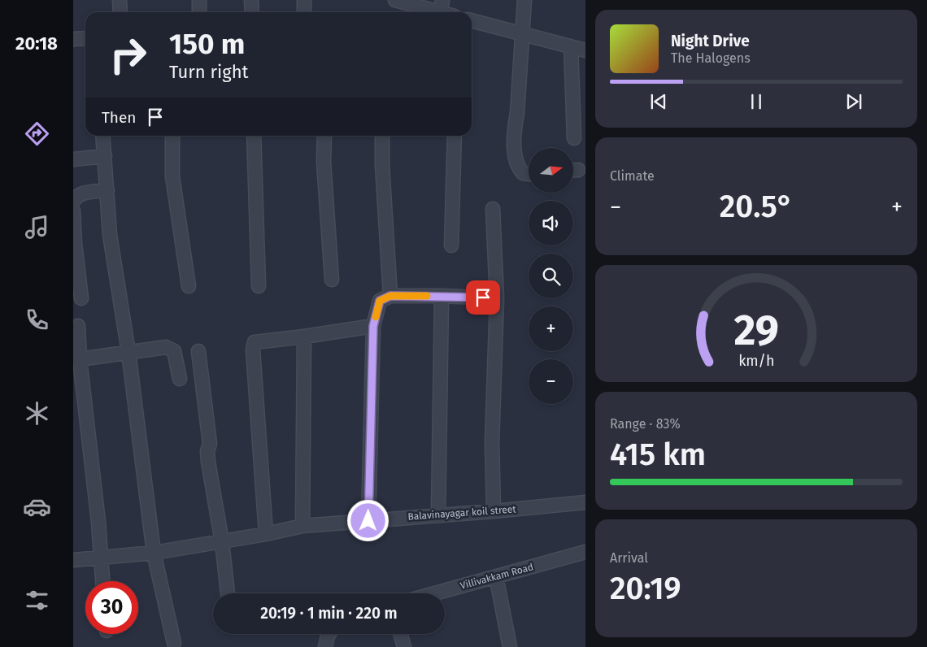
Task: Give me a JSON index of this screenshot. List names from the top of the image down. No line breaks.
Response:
{"streets":{"street":["Balavinayagar koil street","Villivakkam Road"]},"north":"right","page":{"tabs":"20:18","turn":["150 m","Turn right"],"song":["Night Drive","The Halogens"],"then":"Then","tile":["Climate",["Range · 83%","415 km"],["Arrival","20:19"]],"map_buttons":["+","−"],"heat":["−","20.5°","+"],"limit":"30","trip":"20:19 · 1 min · 220 m","gauge":["29","km/h"]}}
